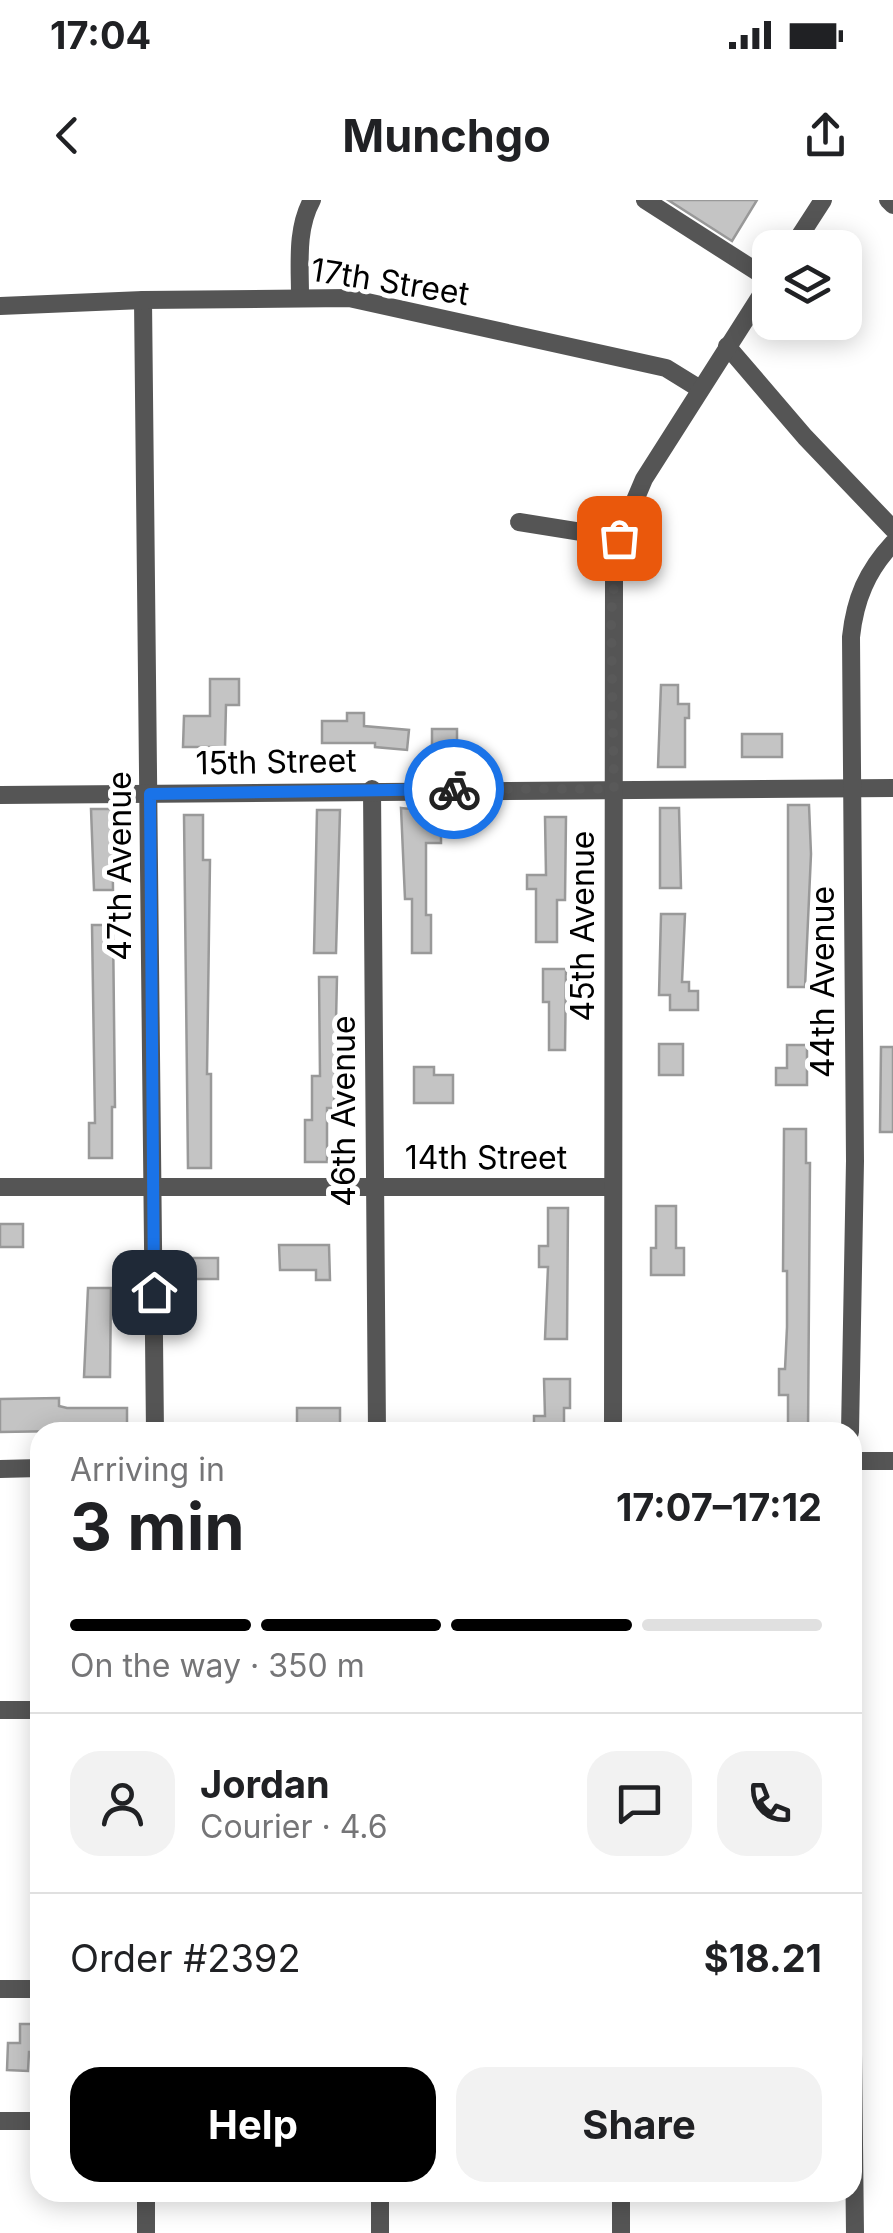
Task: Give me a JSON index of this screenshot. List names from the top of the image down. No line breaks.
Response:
{"streets":{"street":["17th Street","15th Street","47th Avenue","45th Avenue","44th Avenue","46th Avenue","14th Street"]},"crossings":[["17th Street","47th Avenue"],["17th Street","45th Avenue"],["15th Street","47th Avenue"],["15th Street","45th Avenue"],["15th Street","44th Avenue"],["15th Street","46th Avenue"],["47th Avenue","14th Street"],["45th Avenue","14th Street"],["46th Avenue","14th Street"]],"page":{"status":"17:04","header":"Munchgo","heading":["3 min","Arriving in","17:07–17:12"],"panel":["Jordan","Courier · 4.6","Order #2392","$18.21"],"bar":"On the way · 350 m","buttons":["Help","Share"]}}
